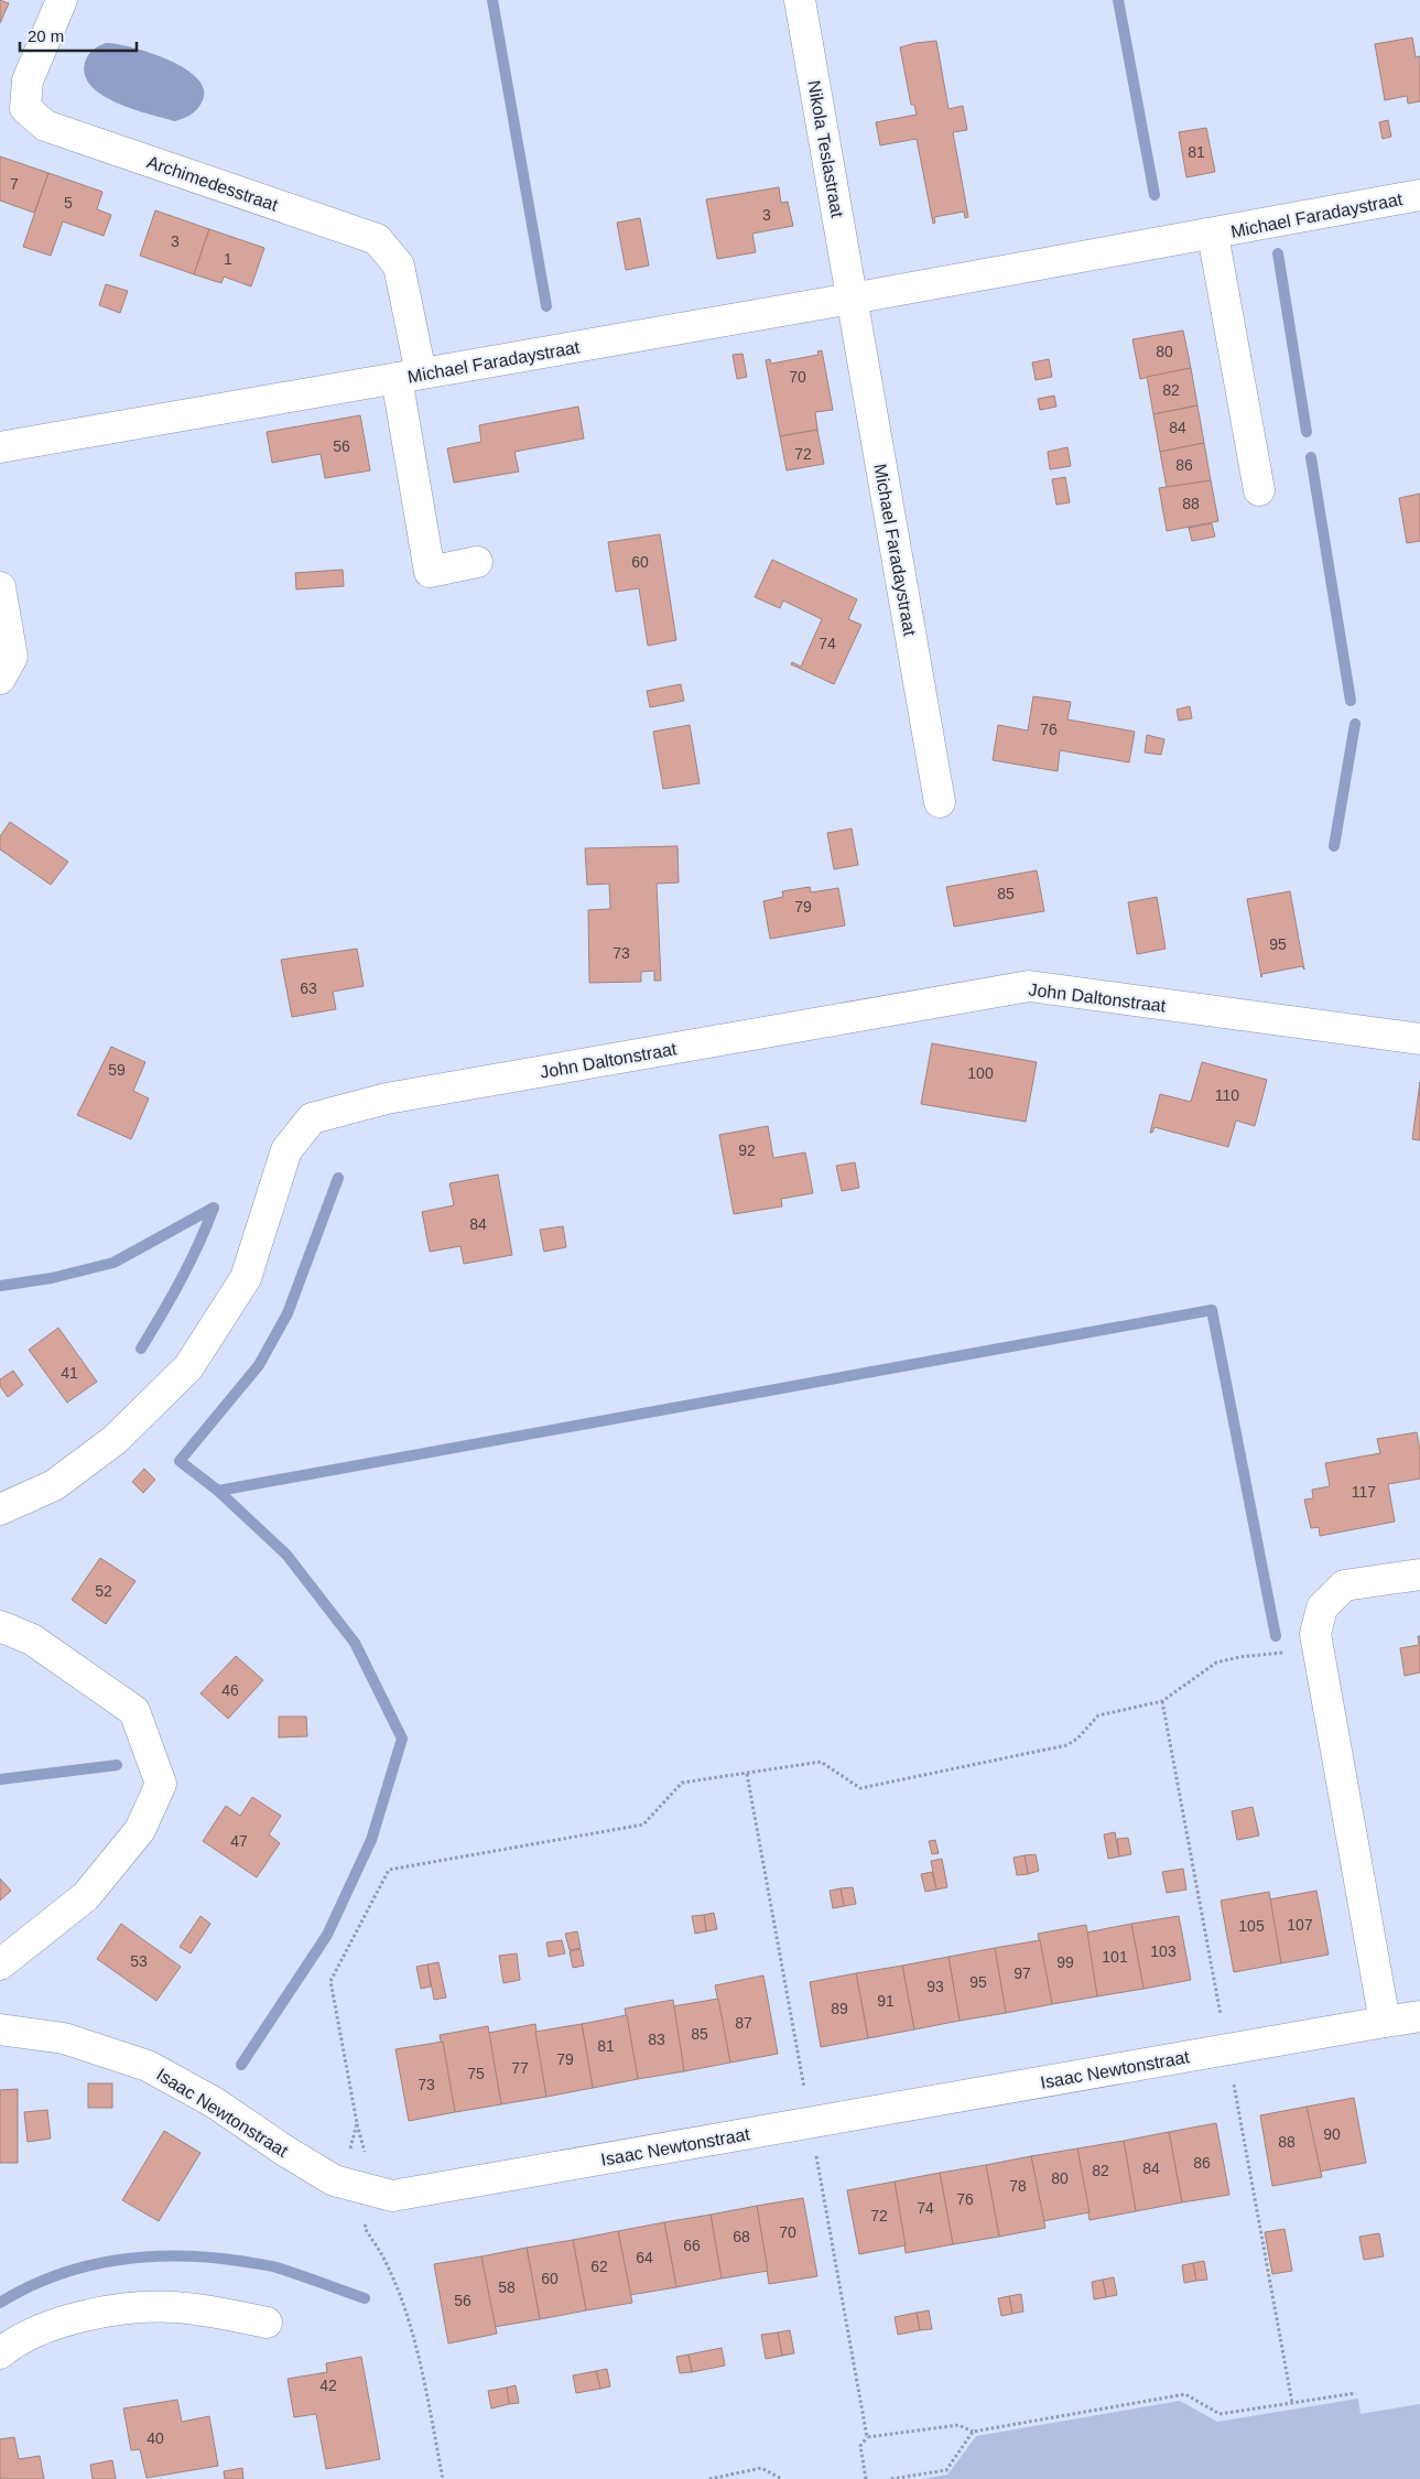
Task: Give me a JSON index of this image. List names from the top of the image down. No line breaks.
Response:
{"streets":{"street":["Nikola Teslastraat","Archimedesstraat","Michael Faradaystraat","John Daltonstraat","Isaac Newtonstraat"]},"crossings":[["Nikola Teslastraat","Michael Faradaystraat"],["Archimedesstraat","Michael Faradaystraat"]],"house_numbers":["81","7","5","3","3","1","80","70","82","84","56","72","86","88","60","74","76","85","79","95","73","63","59","100","110","92","84","41","117","52","46","47","107","105","103","101","53","99","97","95","93","91","89","87","85","83","81","79","77","75","73","90","88","86","84","82","80","78","76","74","72","70","68","66","64","62","60","58","56","42","40"],"scale_bar":"20 m"}
